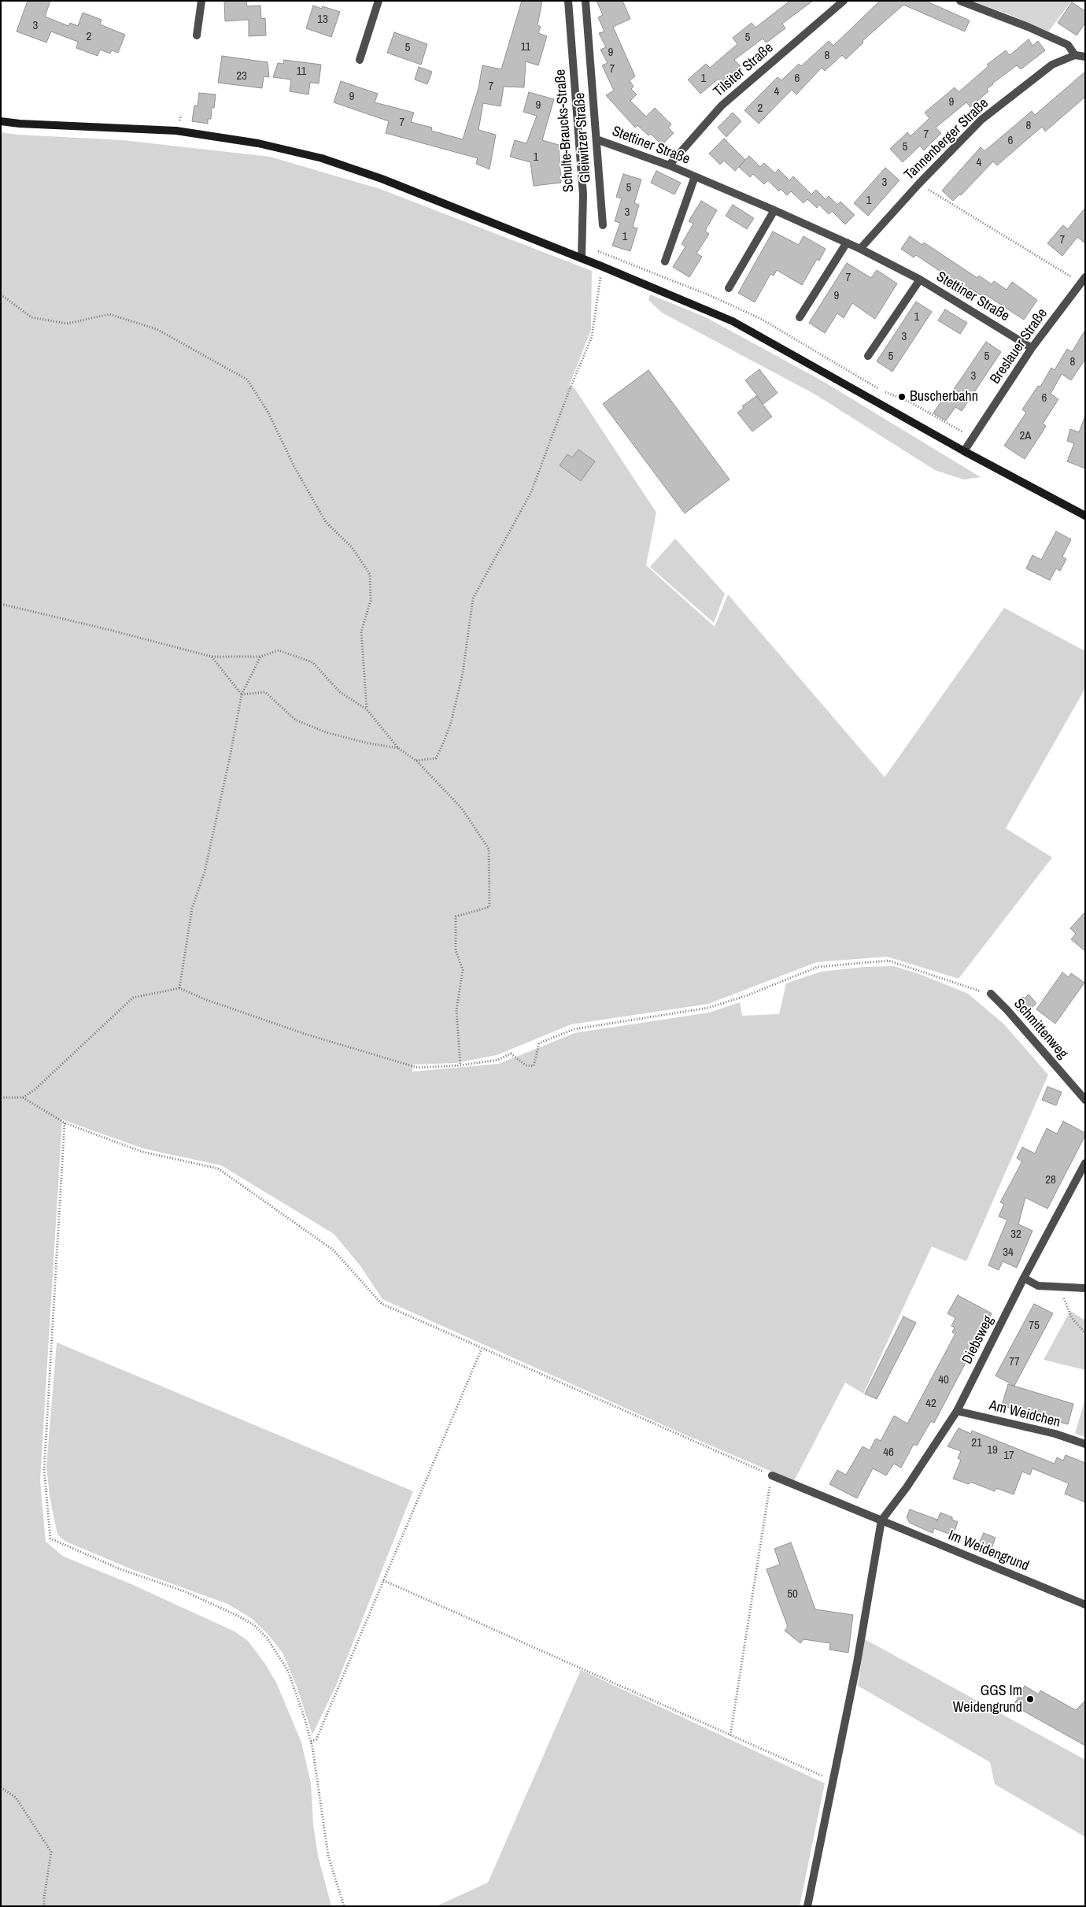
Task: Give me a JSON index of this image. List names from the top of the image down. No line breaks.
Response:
{"streets":{"street":["Tilsiter Straße","Schulte-Braucks-Straße","Gleiwitzer Straße","Tannenberger Straße","Stettiner Straße","Breslauer Straße","Schmittenweg","Diebsweg","Am Weidchen","Im Weidengrund"]},"crossings":[["Tilsiter Straße","Stettiner Straße"],["Gleiwitzer Straße","Stettiner Straße"],["Tannenberger Straße","Stettiner Straße"],["Stettiner Straße","Breslauer Straße"],["Diebsweg","Am Weidchen"],["Diebsweg","Im Weidengrund"]],"places":["Buscherbahn","GGS Im Weidengrund"],"house_numbers":["13","3","2","5","11","5","9","8","7","11","23","1","6","7","4","9","9","9","2","7","8","7","6","5","1","4","3","5","1","3","1","7","7","9","1","3","5","5","8","3","6","2A","28","32","34","75","77","40","42","21","19","46","17","50"]}
